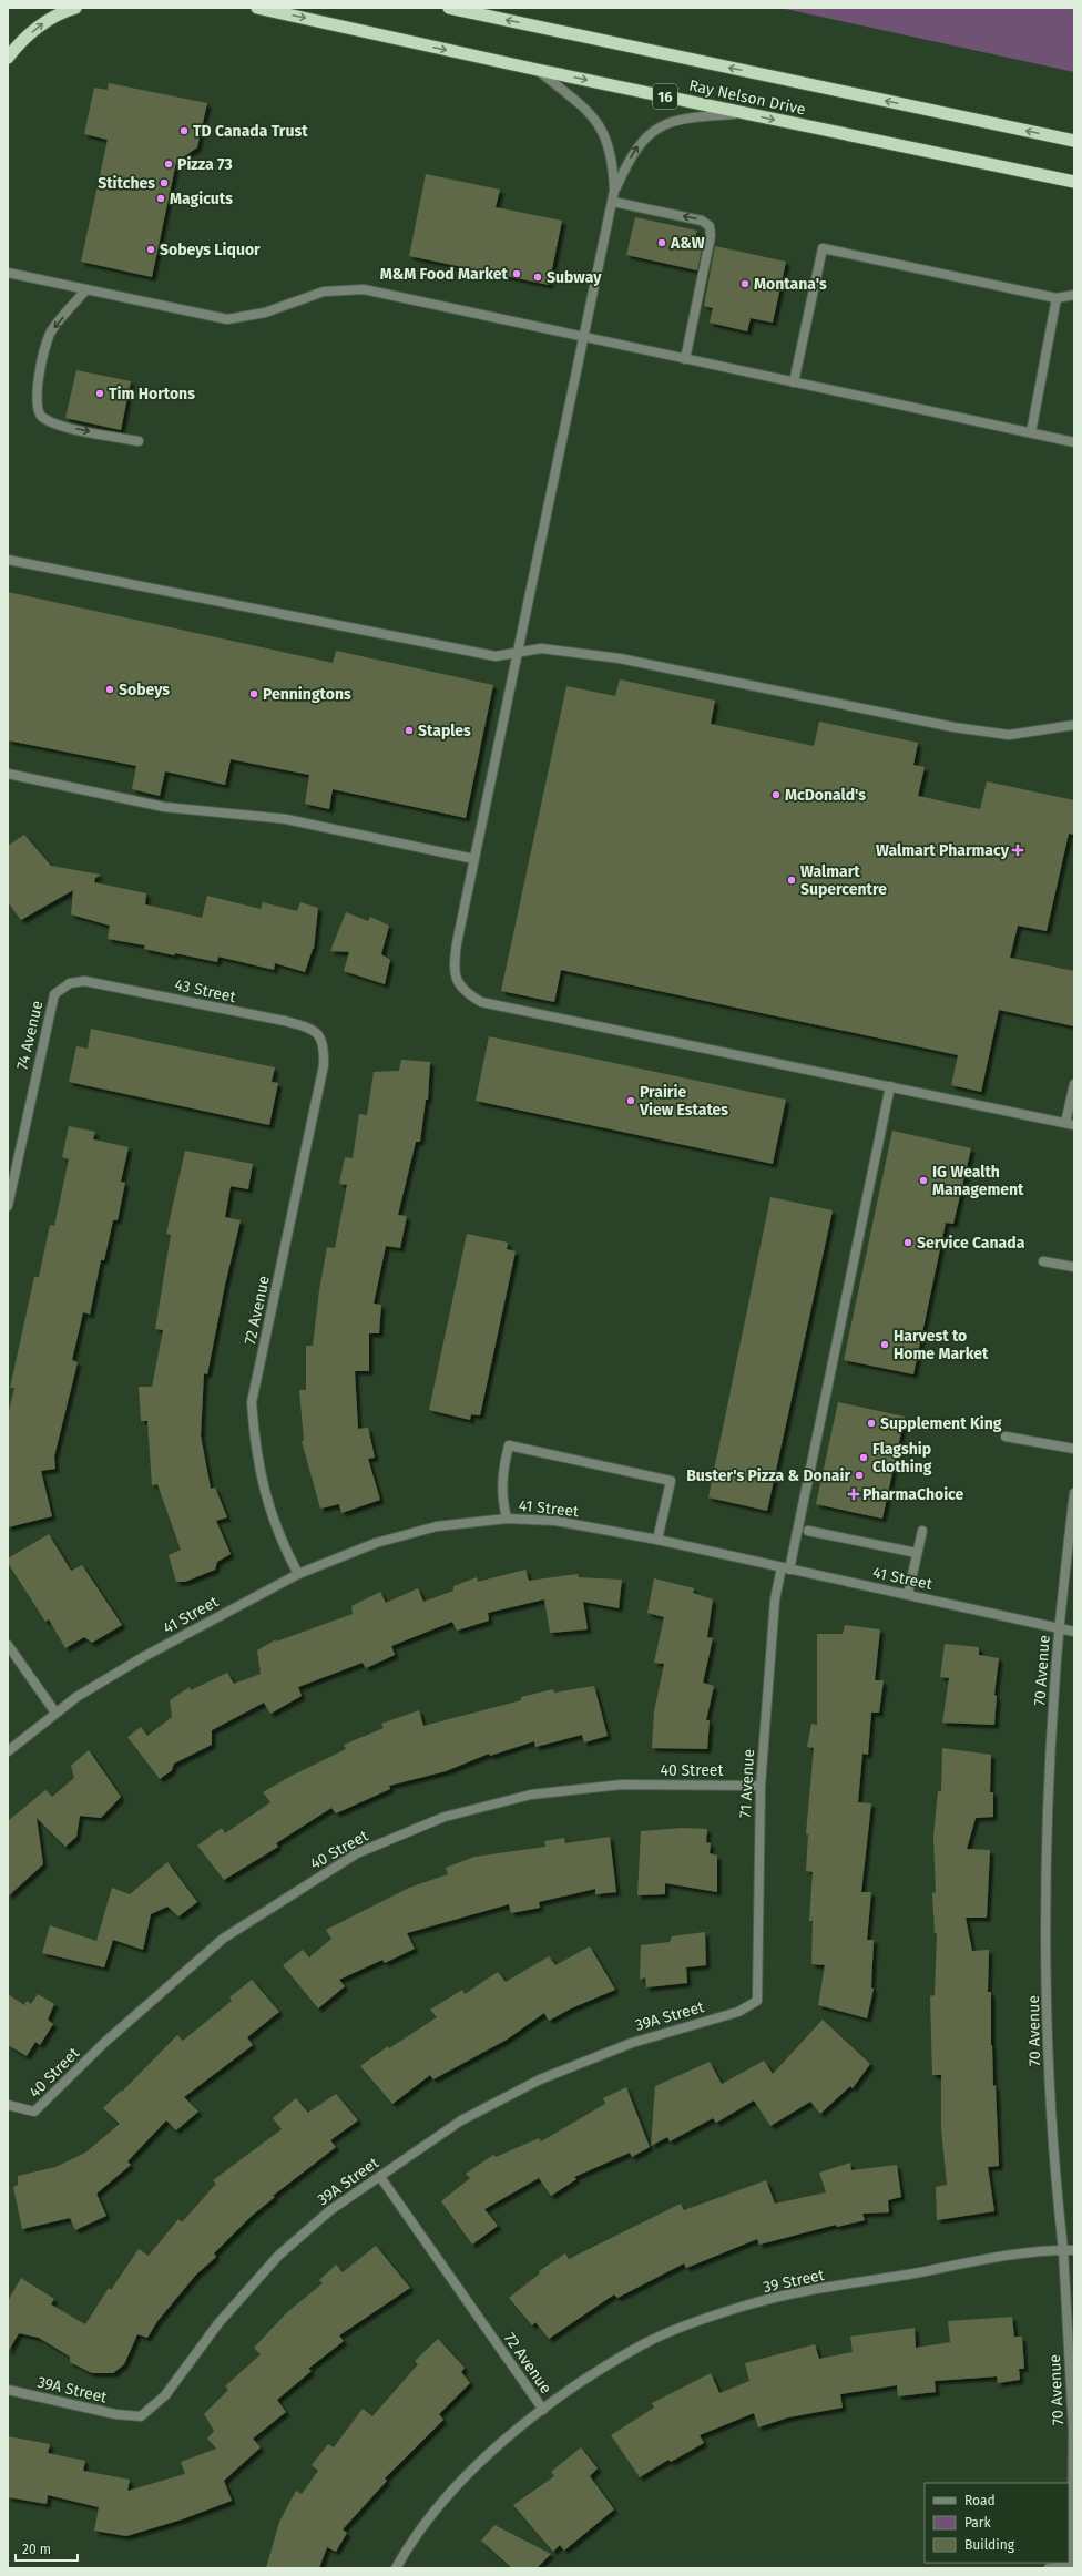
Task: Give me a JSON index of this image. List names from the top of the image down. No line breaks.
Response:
{"streets":{"highway":["16","Ray Nelson Drive"],"street":["43 Street","74 Avenue","72 Avenue","41 Street","70 Avenue","40 Street","71 Avenue","39A Street","39 Street"]},"crossings":[["43 Street","74 Avenue"],["43 Street","72 Avenue"],["72 Avenue","41 Street"],["72 Avenue","39A Street"],["72 Avenue","39 Street"],["41 Street","70 Avenue"],["41 Street","71 Avenue"],["70 Avenue","39 Street"],["40 Street","71 Avenue"],["71 Avenue","39A Street"]],"places":{"other":["TD Canada Trust","Pizza 73","Stitches","Magicuts","A&W","Sobeys Liquor","M&M Food Market","Subway","Montana's","Tim Hortons","Sobeys","Penningtons","Staples","McDonald's","Walmart Supercentre","Prairie View Estates","IG Wealth Management","Service Canada","Harvest to Home Market","Supplement King","Flagship Clothing","Buster's Pizza & Donair"],"health":["Walmart Pharmacy","PharmaChoice"]},"legend":["Road","Park","Building"],"scale_bar":"20 m"}
